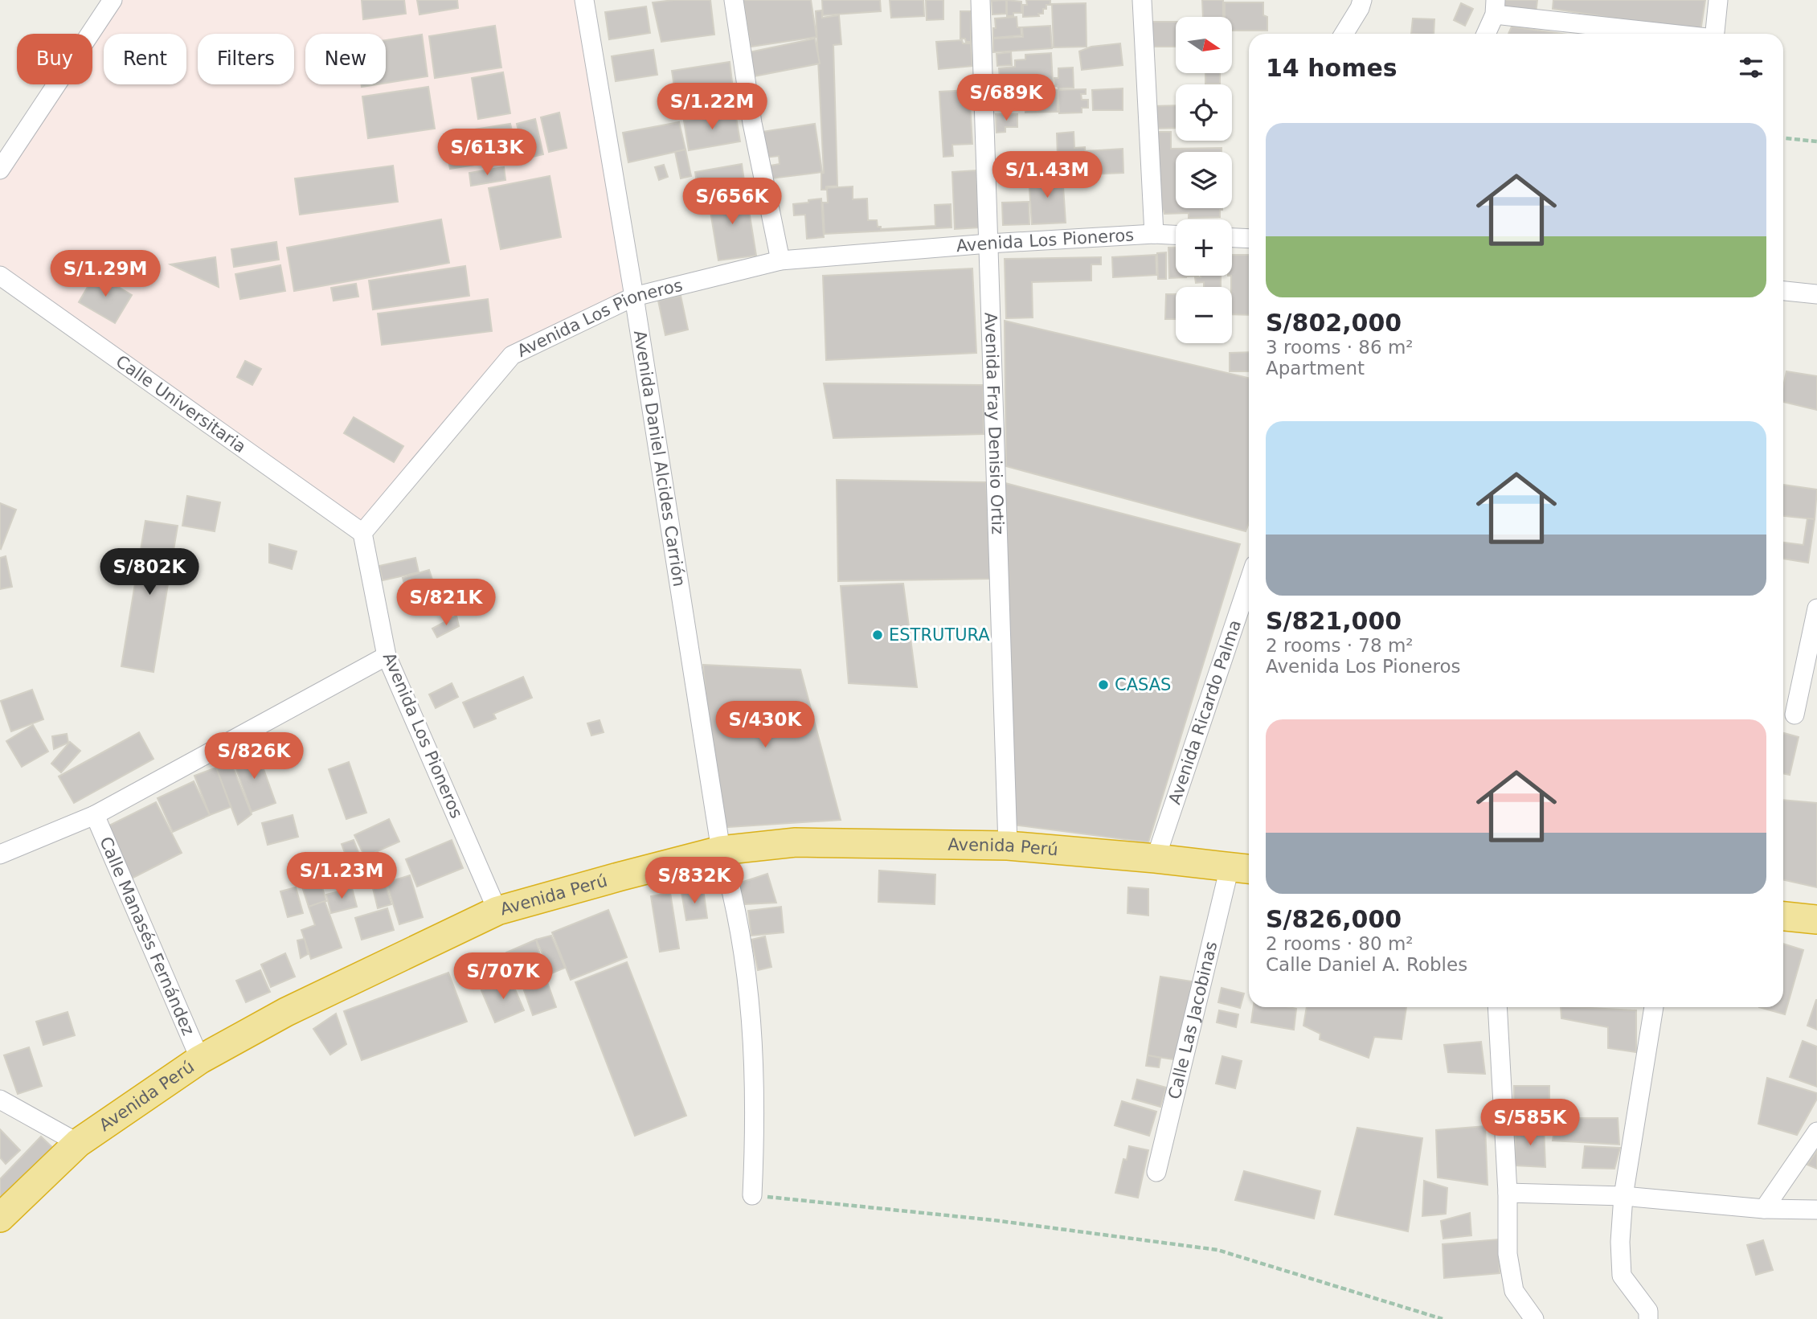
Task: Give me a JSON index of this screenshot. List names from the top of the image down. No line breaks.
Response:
{"streets":{"highway":["Avenida Perú"],"street":["Avenida Los Pioneros","Calle Universitaria","Avenida Fray Denisio Ortiz","Avenida Daniel Alcides Carrión","Avenida Ricardo Palma","Calle Manasés Fernández","Calle Las Jacobinas"]},"crossings":[["Avenida Los Pioneros","Calle Universitaria"],["Avenida Los Pioneros","Avenida Fray Denisio Ortiz"],["Avenida Los Pioneros","Avenida Daniel Alcides Carrión"],["Avenida Los Pioneros","Avenida Perú"],["Avenida Fray Denisio Ortiz","Avenida Perú"],["Avenida Daniel Alcides Carrión","Avenida Perú"],["Avenida Ricardo Palma","Avenida Perú"],["Avenida Perú","Calle Manasés Fernández"],["Avenida Perú","Calle Las Jacobinas"]],"places":["ESTRUTURA","CASAS"],"north":"right","page":{"map_buttons":["+","−"],"chip":["Buy","Rent","Filters","New"],"heading":"14 homes","price":["S/689K","S/1.22M","S/613K","S/1.43M","S/656K","S/1.29M","S/802K","S/821K","S/430K","S/826K","S/1.23M","S/832K","S/707K","S/585K"],"list":[{"name":"S/802,000","note":"3 rooms · 86 m² · Apartment"},{"name":"S/821,000","note":"2 rooms · 78 m² · Avenida Los Pioneros"},{"name":"S/826,000","note":"2 rooms · 80 m² · Calle Daniel A. Robles"}]}}
